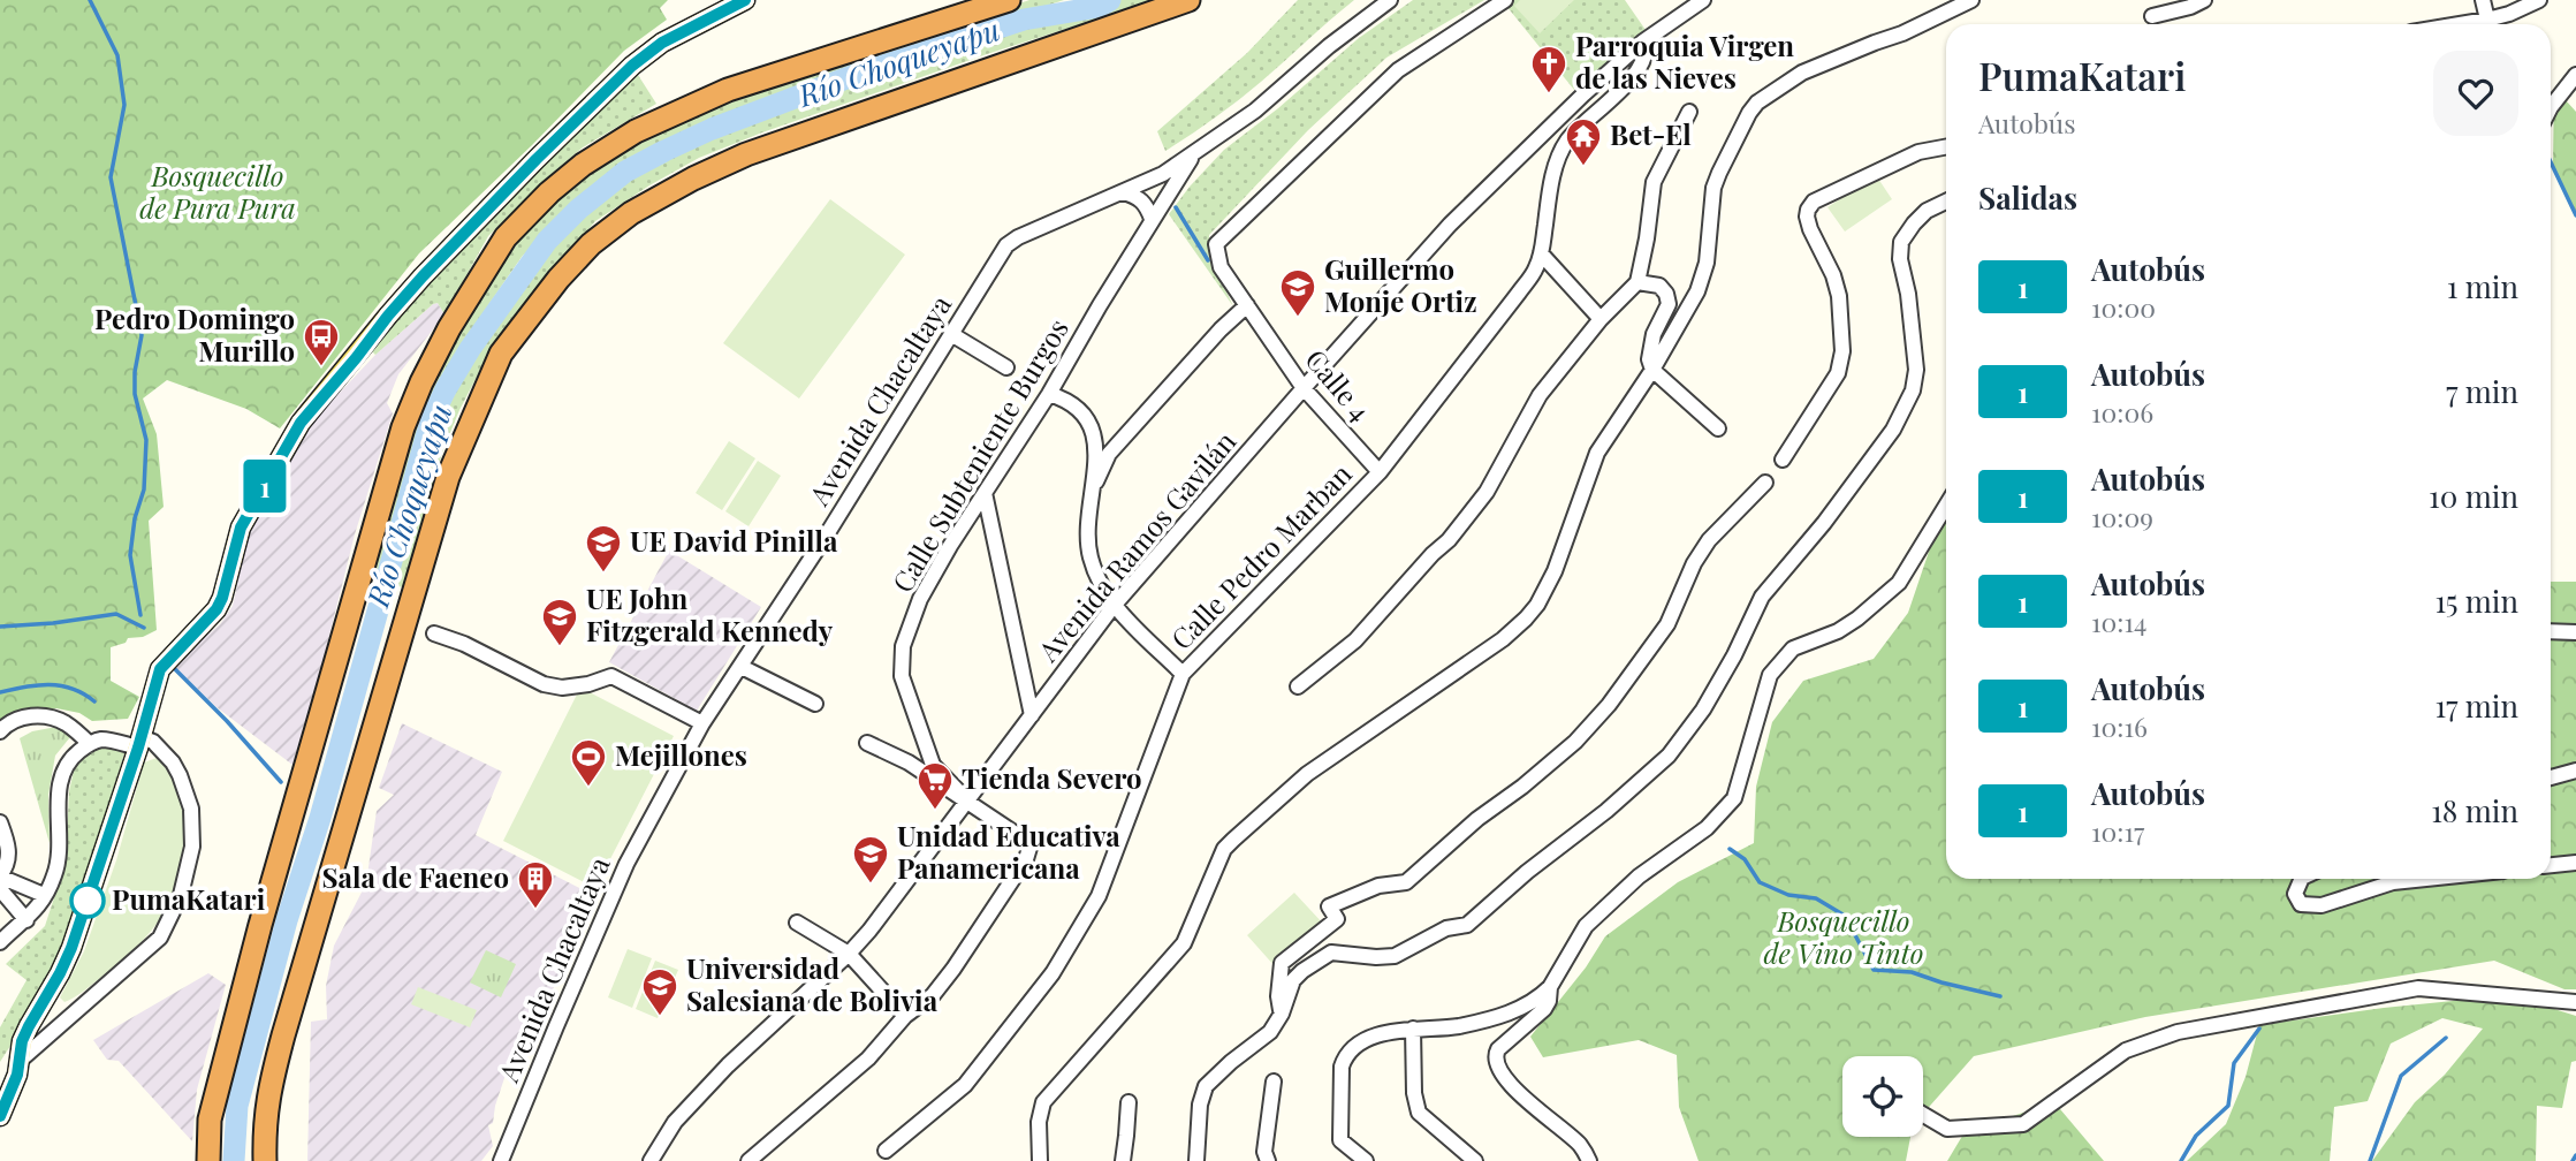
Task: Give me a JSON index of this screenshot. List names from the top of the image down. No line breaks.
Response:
{"streets":{"street":["Calle 4","Avenida Chacaltaya","Calle Subteniente Burgos","Avenida Ramos Gavilán","Calle Pedro Marban"]},"crossings":[["Calle 4","Avenida Ramos Gavilán"],["Calle 4","Calle Pedro Marban"],["Avenida Chacaltaya","Calle Subteniente Burgos"],["Calle Subteniente Burgos","Avenida Ramos Gavilán"],["Avenida Ramos Gavilán","Calle Pedro Marban"]],"water":["Río Choqueyapu"],"parks":["Bosquecillo de Pura Pura","Bosquecillo de Vino Tinto"],"places":{"church":["Parroquia Virgen de las Nieves"],"temple":["Bet-El"],"school or university":["Guillermo Monje Ortiz","UE David Pinilla","UE John Fitzgerald Kennedy","Unidad Educativa Panamericana","Universidad Salesiana de Bolivia"],"bus stop":["Pedro Domingo Murillo"],"sports":["Mejillones"],"supermarket":["Tienda Severo"],"other":["PumaKatari"],"building":["Sala de Faeneo"]},"lines":["bus line 1"],"page":{"on_map":"1","heading":[["PumaKatari","Autobús"],"Salidas"],"list":[{"mark":"1","name":"Autobús","note":"10:00","value":"1 min"},{"mark":"1","name":"Autobús","note":"10:06","value":"7 min"},{"mark":"1","name":"Autobús","note":"10:09","value":"10 min"},{"mark":"1","name":"Autobús","note":"10:14","value":"15 min"},{"mark":"1","name":"Autobús","note":"10:16","value":"17 min"},{"mark":"1","name":"Autobús","note":"10:17","value":"18 min"}]}}
